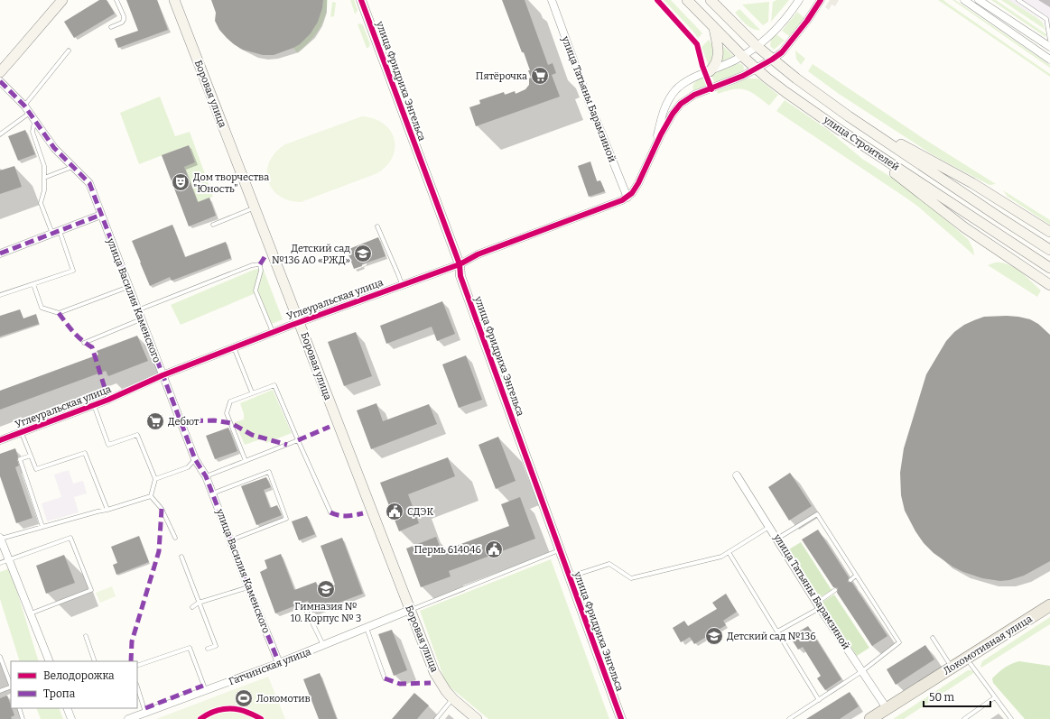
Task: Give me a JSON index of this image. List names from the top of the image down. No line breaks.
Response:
{"streets":{"main road":["Боровая улица","улица Строителей","Локомотивная улица"],"street":["улица Фридриха Энгельса","улица Татьяны Барамзиной","Углеуральская улица","улица Василия Каменского","Гатчинская улица"]},"crossings":[["улица Фридриха Энгельса","Углеуральская улица"],["Боровая улица","Углеуральская улица"],["Боровая улица","Гатчинская улица"],["улица Татьяны Барамзиной","Углеуральская улица"],["улица Татьяны Барамзиной","Локомотивная улица"],["Углеуральская улица","улица Василия Каменского"],["улица Василия Каменского","Гатчинская улица"]],"places":{"supermarket":["Пятёрочка","Дебют"],"theatre":["Дом творчества \"Юность\""],"school or university":["Детский сад №136 АО «РЖД»","Гимназия № 10. Корпус № 3","Детский сад №136"],"public building":["СДЭК","Пермь 614046"],"sports":["Локомотив"]},"legend":["Велодорожка","Тропа"],"scale_bar":"50 m"}
